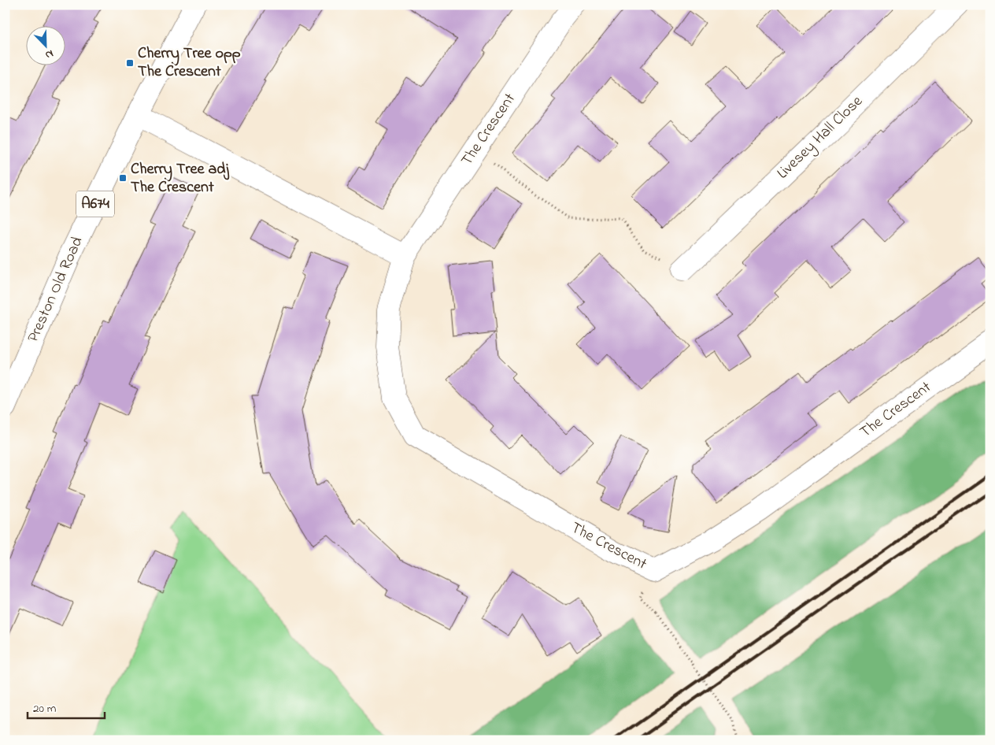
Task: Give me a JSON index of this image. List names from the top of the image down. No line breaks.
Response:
{"streets":{"street":["The Crescent","Livesey Hall Close","A674","Preston Old Road"]},"places":{"transit":["Cherry Tree opp The Crescent","Cherry Tree adj The Crescent"]},"scale_bar":"20 m","north":"bottom right"}
